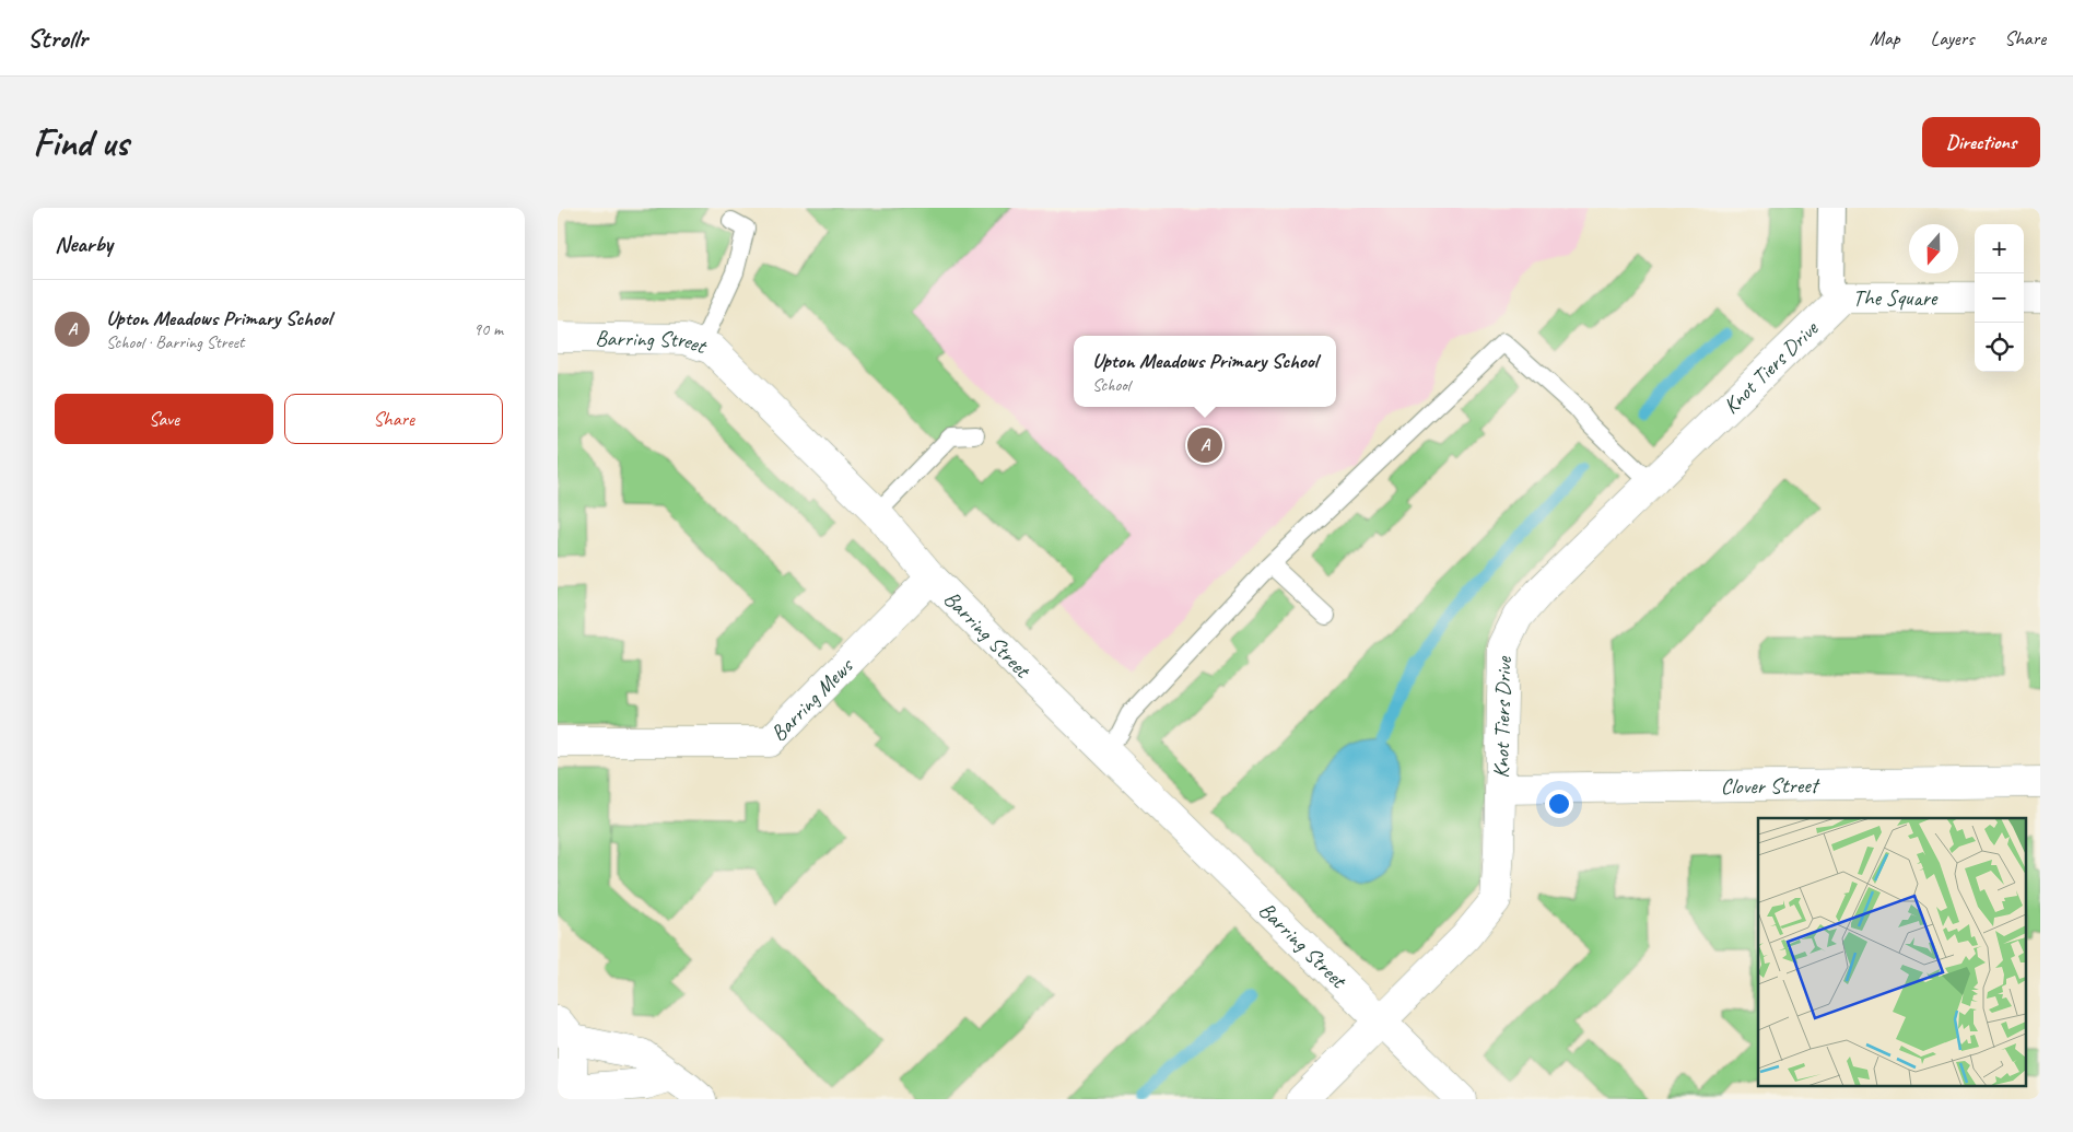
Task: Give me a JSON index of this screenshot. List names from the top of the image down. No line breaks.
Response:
{"streets":{"street":["The Square","Barring Street","Knot Tiers Drive","Barring Mews","Clover Street"]},"crossings":[["The Square","Knot Tiers Drive"],["Barring Street","Knot Tiers Drive"],["Barring Street","Barring Mews"],["Knot Tiers Drive","Clover Street"]],"north":"bottom","page":{"header":"Strollr","nav":["Map","Layers","Share"],"buttons":["Directions",["Save","Share"]],"title":"Find us","heading":"Nearby","map_buttons":["+","−"],"list":[{"mark":"A","name":"Upton Meadows Primary School","note":"School · Barring Street","value":"90 m"}],"popup":["Upton Meadows Primary School","School"],"pins":"A"}}
